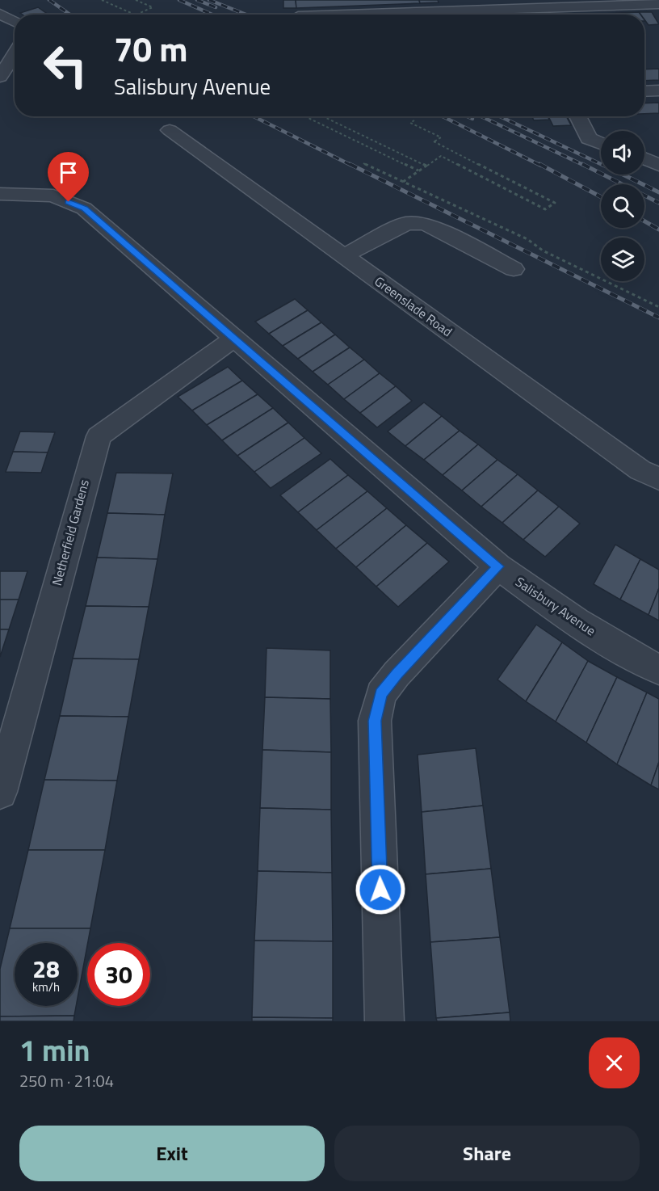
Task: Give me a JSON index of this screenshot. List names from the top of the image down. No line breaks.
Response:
{"streets":{"street":["Greenslade Road","Netherfield Gardens","Salisbury Avenue"]},"crossings":[["Netherfield Gardens","Salisbury Avenue"]],"page":{"turn":["70 m","Salisbury Avenue"],"speed":"28 km/h","limit":"30","heading":["1 min","250 m · 21:04"],"buttons":["Exit","Share"]}}
